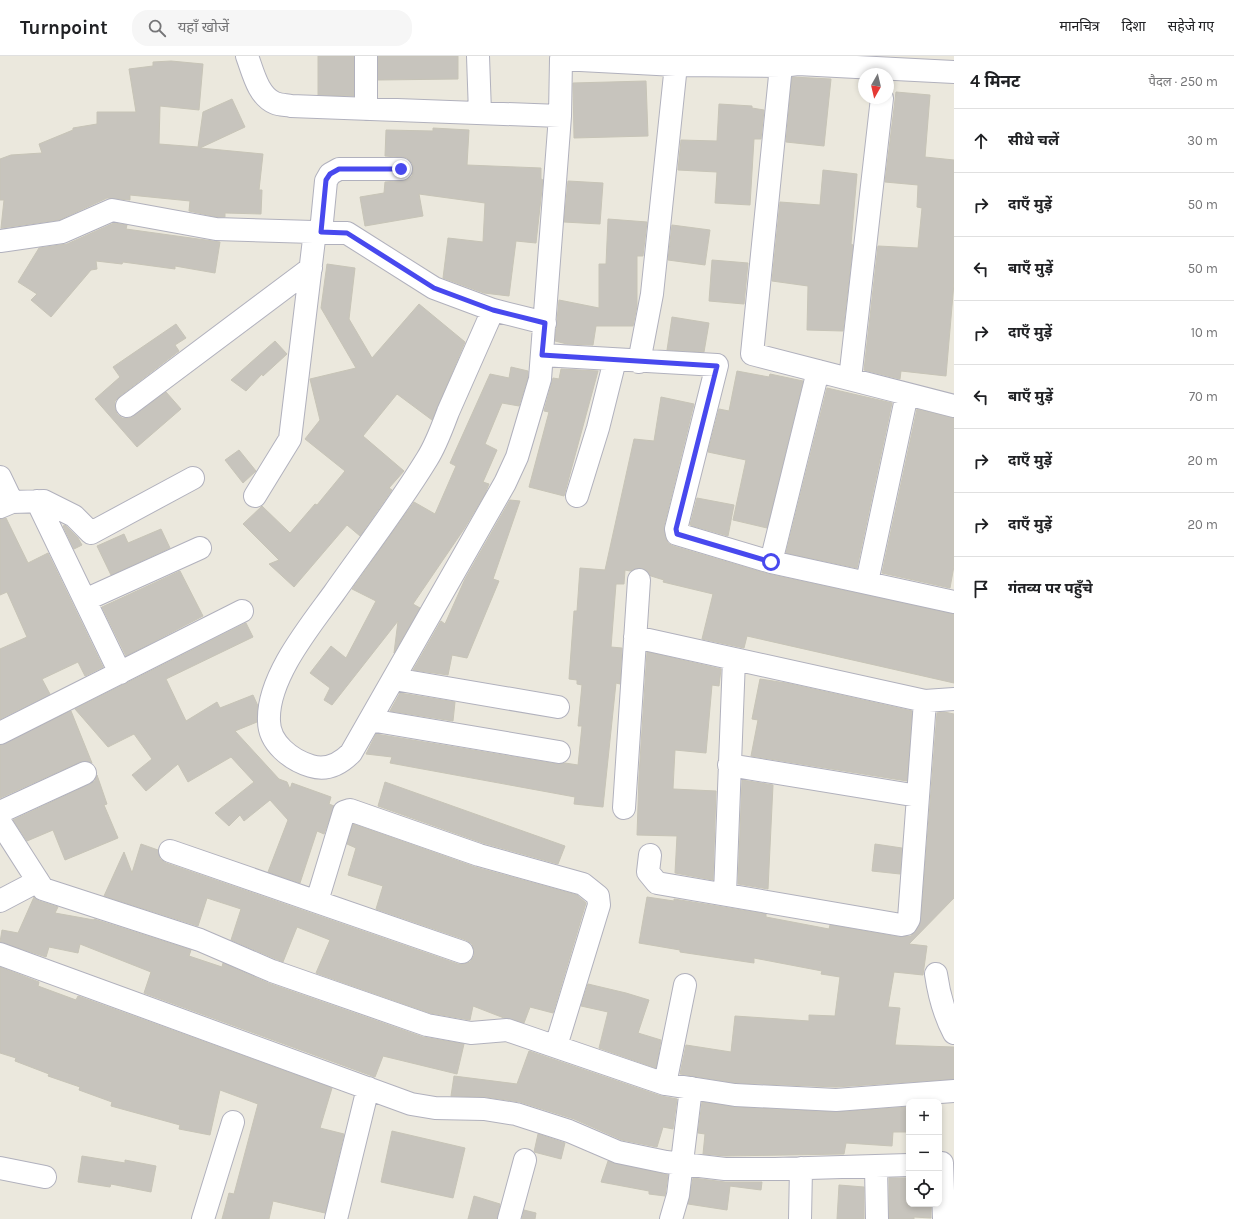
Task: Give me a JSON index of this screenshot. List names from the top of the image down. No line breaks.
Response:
{"north":"bottom","page":{"header":"Turnpoint","search":"यहाँ खोजें","nav":["मानचित्र","दिशा","सहेजे गए"],"heading":["4 मिनट","पैदल · 250 m"],"list":[["सीधे चलें","30 m"],["दाएँ मुड़ें","50 m"],["बाएँ मुड़ें","50 m"],["दाएँ मुड़ें","10 m"],["बाएँ मुड़ें","70 m"],["दाएँ मुड़ें","20 m"],["दाएँ मुड़ें","20 m"],"गंतव्य पर पहुँचे"],"map_buttons":["+","−"]}}
